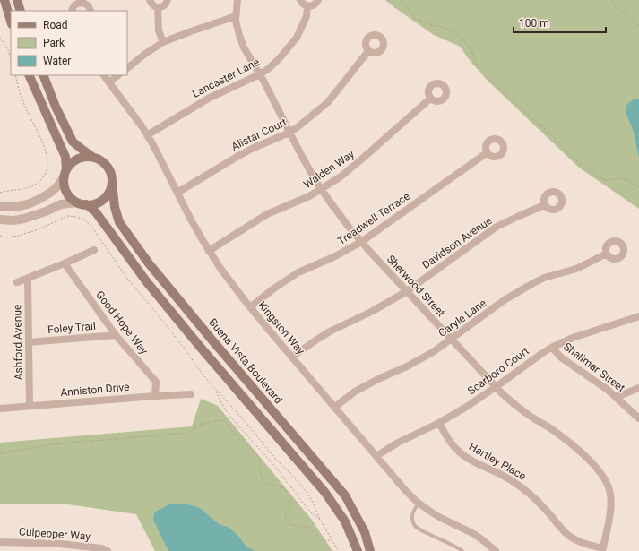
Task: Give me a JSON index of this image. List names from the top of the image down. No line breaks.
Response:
{"streets":{"main road":["Buena Vista Boulevard"],"street":["Lancaster Lane","Alistar Court","Walden Way","Treadwell Terrace","Davidson Avenue","Sherwood Street","Caryle Lane","Good Hope Way","Foley Trail","Kingston Way","Ashford Avenue","Shalimar Street","Scarboro Court","Anniston Drive","Hartley Place","Culpepper Way"]},"crossings":[["Lancaster Lane","Sherwood Street"],["Lancaster Lane","Kingston Way"],["Alistar Court","Sherwood Street"],["Alistar Court","Kingston Way"],["Walden Way","Sherwood Street"],["Walden Way","Kingston Way"],["Treadwell Terrace","Sherwood Street"],["Treadwell Terrace","Kingston Way"],["Davidson Avenue","Sherwood Street"],["Davidson Avenue","Kingston Way"],["Sherwood Street","Caryle Lane"],["Sherwood Street","Scarboro Court"],["Sherwood Street","Hartley Place"],["Caryle Lane","Kingston Way"],["Good Hope Way","Foley Trail"],["Good Hope Way","Anniston Drive"],["Foley Trail","Ashford Avenue"],["Kingston Way","Scarboro Court"],["Ashford Avenue","Anniston Drive"],["Shalimar Street","Scarboro Court"],["Scarboro Court","Hartley Place"]],"legend":["Road","Park","Water"],"scale_bar":"100 m"}
